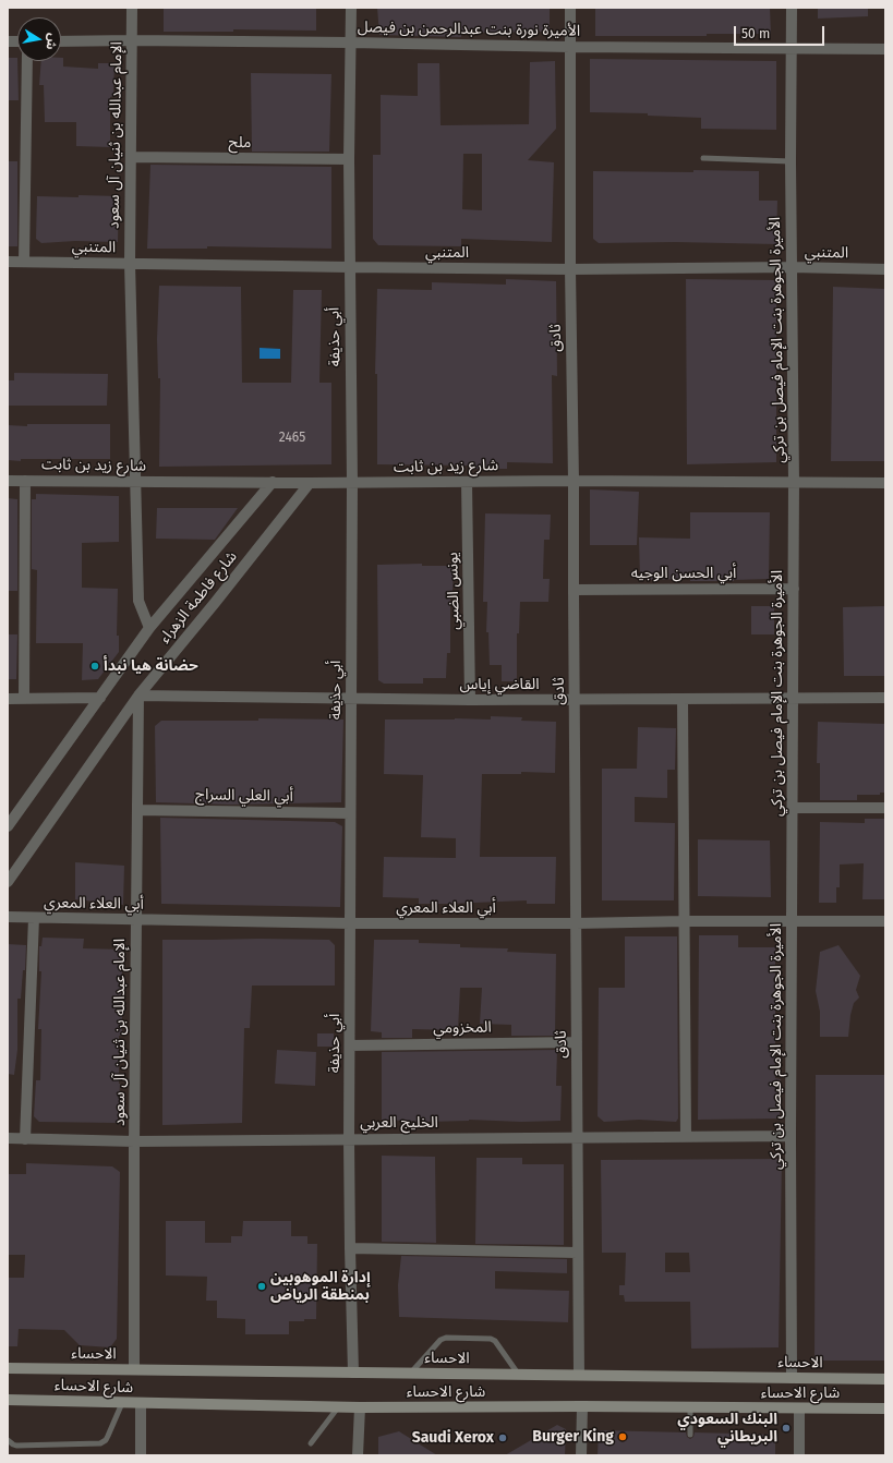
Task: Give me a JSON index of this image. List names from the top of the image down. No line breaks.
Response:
{"streets":{"main road":["الاحساء","شارع الاحساء"],"street":["الأميرة نورة بنت عبدالرحمن بن فيصل","الإمام عبدالله بن ثنيان آل سعود","ملح","المتنبي","أبي حذيفة","ثادق","الأميرة الجوهرة بنت الإمام فيصل بن تركي","شارع زيد بن ثابت","أبي الحسن الوجيه","يونس الضبي","شارع فاطمة الزهراء","القاضي إياس","أبي العلي السراج","أبي العلاء المعري","المخزومي","الخليج العربي"]},"crossings":[["الأميرة نورة بنت عبدالرحمن بن فيصل","الإمام عبدالله بن ثنيان آل سعود"],["الأميرة نورة بنت عبدالرحمن بن فيصل","أبي حذيفة"],["الأميرة نورة بنت عبدالرحمن بن فيصل","ثادق"],["الأميرة نورة بنت عبدالرحمن بن فيصل","الأميرة الجوهرة بنت الإمام فيصل بن تركي"],["الإمام عبدالله بن ثنيان آل سعود","ملح"],["الإمام عبدالله بن ثنيان آل سعود","المتنبي"],["الإمام عبدالله بن ثنيان آل سعود","شارع زيد بن ثابت"],["الإمام عبدالله بن ثنيان آل سعود","شارع فاطمة الزهراء"],["الإمام عبدالله بن ثنيان آل سعود","القاضي إياس"],["الإمام عبدالله بن ثنيان آل سعود","أبي العلي السراج"],["الإمام عبدالله بن ثنيان آل سعود","أبي العلاء المعري"],["الإمام عبدالله بن ثنيان آل سعود","الخليج العربي"],["الإمام عبدالله بن ثنيان آل سعود","الاحساء"],["ملح","أبي حذيفة"],["المتنبي","أبي حذيفة"],["المتنبي","ثادق"],["المتنبي","الأميرة الجوهرة بنت الإمام فيصل بن تركي"],["أبي حذيفة","شارع زيد بن ثابت"],["أبي حذيفة","القاضي إياس"],["أبي حذيفة","أبي العلي السراج"],["أبي حذيفة","أبي العلاء المعري"],["أبي حذيفة","المخزومي"],["أبي حذيفة","الخليج العربي"],["أبي حذيفة","الاحساء"],["ثادق","شارع زيد بن ثابت"],["ثادق","أبي الحسن الوجيه"],["ثادق","القاضي إياس"],["ثادق","أبي العلاء المعري"],["ثادق","المخزومي"],["ثادق","الخليج العربي"],["ثادق","الاحساء"],["الأميرة الجوهرة بنت الإمام فيصل بن تركي","شارع زيد بن ثابت"],["الأميرة الجوهرة بنت الإمام فيصل بن تركي","أبي الحسن الوجيه"],["الأميرة الجوهرة بنت الإمام فيصل بن تركي","القاضي إياس"],["الأميرة الجوهرة بنت الإمام فيصل بن تركي","أبي العلاء المعري"],["الأميرة الجوهرة بنت الإمام فيصل بن تركي","الخليج العربي"],["الأميرة الجوهرة بنت الإمام فيصل بن تركي","الاحساء"],["شارع زيد بن ثابت","يونس الضبي"],["شارع زيد بن ثابت","شارع فاطمة الزهراء"],["يونس الضبي","القاضي إياس"],["شارع فاطمة الزهراء","القاضي إياس"]],"places":["حضانة هيا نبدأ","إدارة الموهوبين بمنطقة الرياض","البنك السعودي البريطاني","Burger King","Saudi Xerox"],"house_numbers":["2465"],"scale_bar":"50 m","north":"right"}
